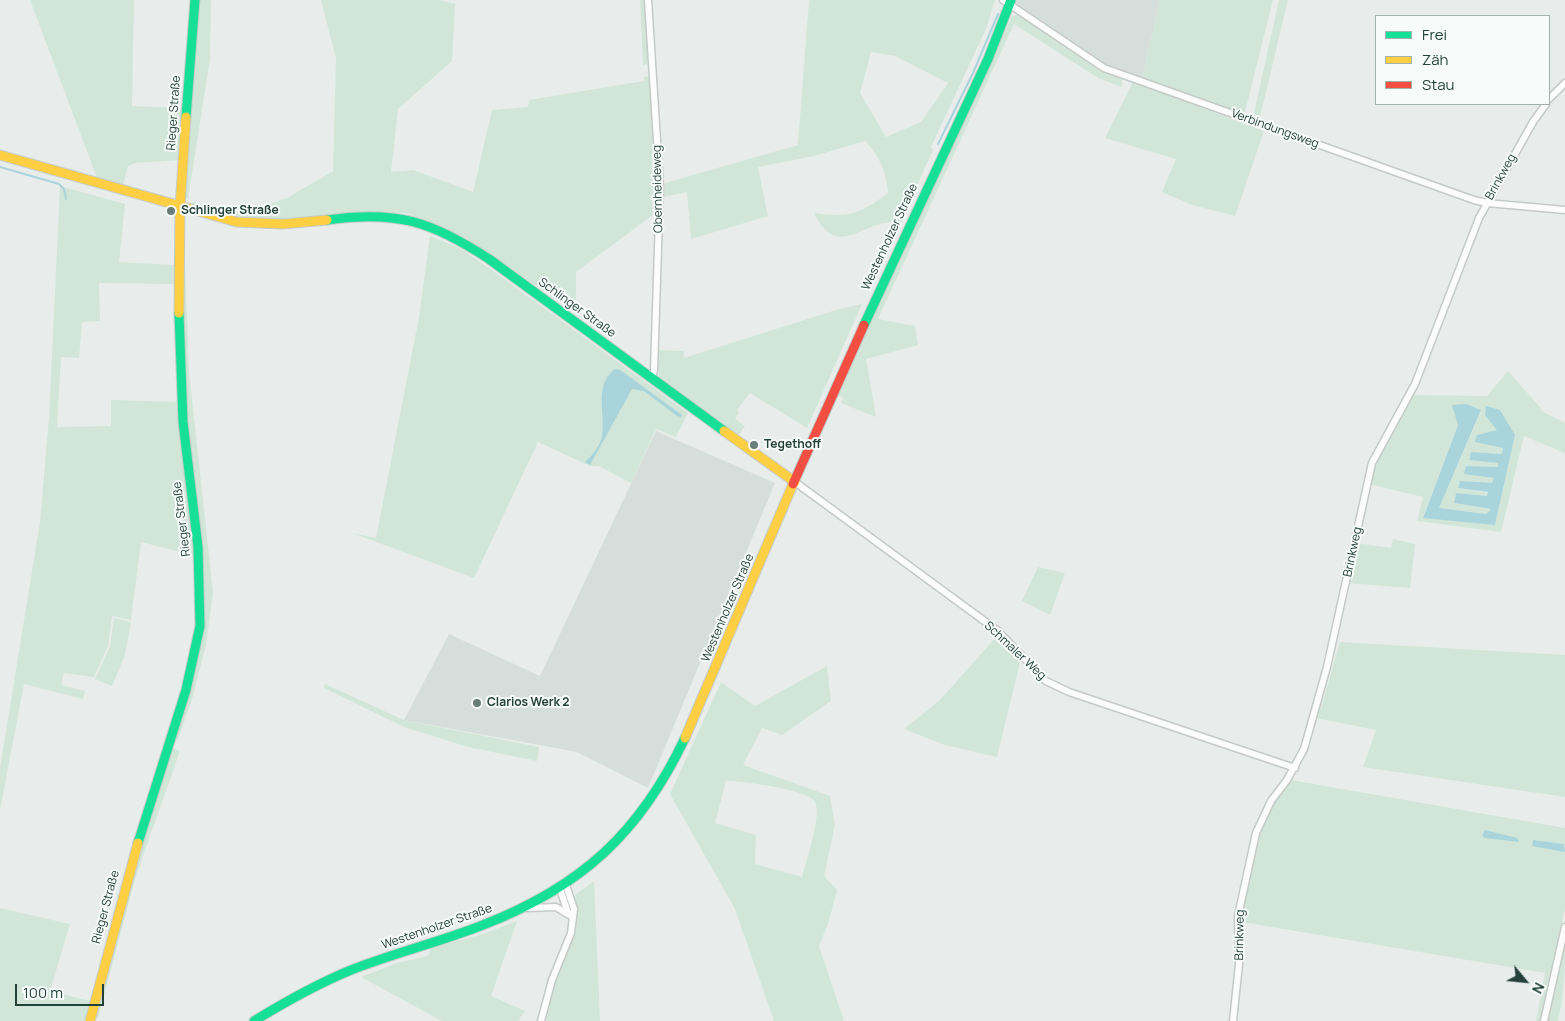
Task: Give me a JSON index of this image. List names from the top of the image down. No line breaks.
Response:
{"streets":{"street":["Rieger Straße","Verbindungsweg","Brinkweg","Obernheideweg","Westenholzer Straße","Schlinger Straße","Schmaler Weg"]},"crossings":[["Rieger Straße","Schlinger Straße"],["Verbindungsweg","Brinkweg"],["Verbindungsweg","Westenholzer Straße"],["Brinkweg","Schmaler Weg"],["Obernheideweg","Schlinger Straße"],["Westenholzer Straße","Schlinger Straße"],["Westenholzer Straße","Schmaler Weg"],["Schlinger Straße","Schmaler Weg"]],"places":["Schlinger Straße","Tegethoff","Clarios Werk 2"],"legend":["Frei","Zäh","Stau"],"scale_bar":"100 m","north":"bottom right"}
